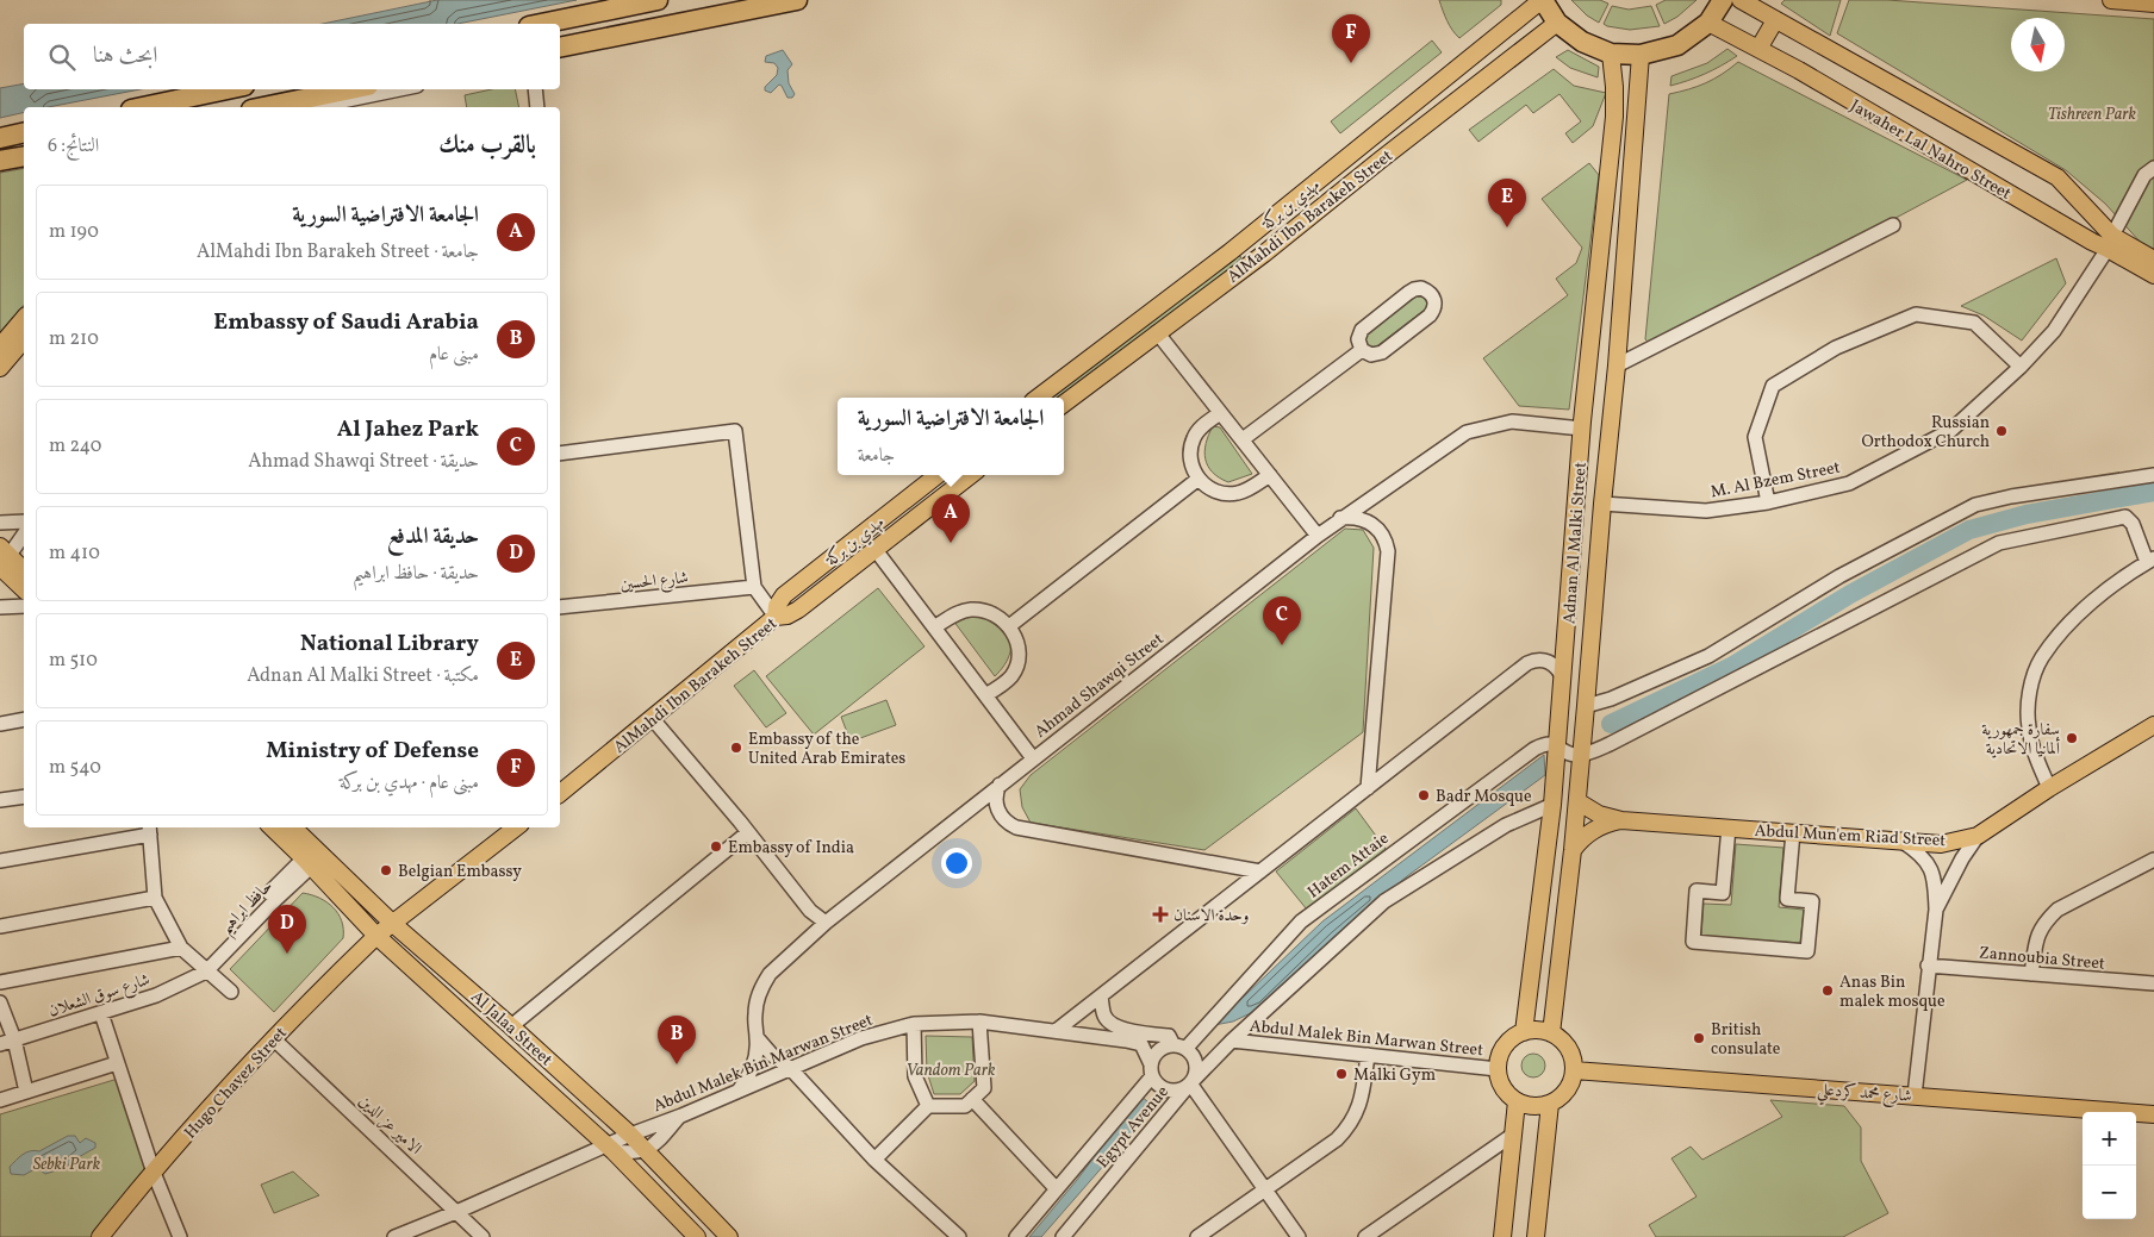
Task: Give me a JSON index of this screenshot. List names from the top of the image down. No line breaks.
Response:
{"streets":{"main road":["Jawaher Lal Nahro Street","مهدي بن بركة","AlMahdi Ibn Barakeh Street","Adnan Al Malki Street","Abdul Mun'em Riad Street","Al Jalaa Street","Hugo Chavez Street","شارع محمد كردعلي"],"street":["M. Al Bzem Street","شارع الحسين","Ahmad Shawqi Street","Hatem Attaie","Zannoubia Street","شارع سوق الشعلان","Abdul Malek Bin Marwan Street","الامير عز الدين","Egypt Avenue"]},"crossings":[["Jawaher Lal Nahro Street","M. Al Bzem Street"],["مهدي بن بركة","AlMahdi Ibn Barakeh Street"],["M. Al Bzem Street","Adnan Al Malki Street"],["Adnan Al Malki Street","Ahmad Shawqi Street"],["Adnan Al Malki Street","Abdul Mun'em Riad Street"],["Adnan Al Malki Street","Hatem Attaie"],["Adnan Al Malki Street","Abdul Malek Bin Marwan Street"],["Adnan Al Malki Street","شارع محمد كردعلي"],["Ahmad Shawqi Street","Abdul Malek Bin Marwan Street"],["Hatem Attaie","Abdul Malek Bin Marwan Street"],["Hatem Attaie","Egypt Avenue"],["Al Jalaa Street","Abdul Malek Bin Marwan Street"],["Al Jalaa Street","Hugo Chavez Street"],["Abdul Malek Bin Marwan Street","شارع محمد كردعلي"],["Abdul Malek Bin Marwan Street","الامير عز الدين"],["Abdul Malek Bin Marwan Street","Egypt Avenue"],["Hugo Chavez Street","الامير عز الدين"]],"parks":["Tishreen Park","Vandom Park","Sebki Park"],"places":{"other":["Russian Orthodox Church","سفارة جمهورية ألمانيا الاتحادية","Embassy of the United Arab Emirates","Badr Mosque","Embassy of India","Belgian Embassy","Anas Bin malek mosque","British consulate","Malki Gym"],"health":["وحدة الاسنان"]},"north":"bottom","page":{"pins":["F","E","A","C","D","B"],"search":"ابحث هنا","heading":["بالقرب منك","النتائج: 6"],"list":[{"mark":"A","name":"الجامعة الافتراضية السورية","note":"جامعة · AlMahdi Ibn Barakeh Street","value":"190 m"},{"mark":"B","name":"Embassy of Saudi Arabia","note":"مبنى عام","value":"210 m"},{"mark":"C","name":"Al Jahez Park","note":"حديقة · Ahmad Shawqi Street","value":"240 m"},{"mark":"D","name":"حديقة المدفع","note":"حديقة · حافظ ابراهيم","value":"410 m"},{"mark":"E","name":"National Library","note":"مكتبة · Adnan Al Malki Street","value":"510 m"},{"mark":"F","name":"Ministry of Defense","note":"مبنى عام · مهدي بن بركة","value":"540 m"}],"popup":["الجامعة الافتراضية السورية","جامعة"],"map_buttons":["+","−"]}}
